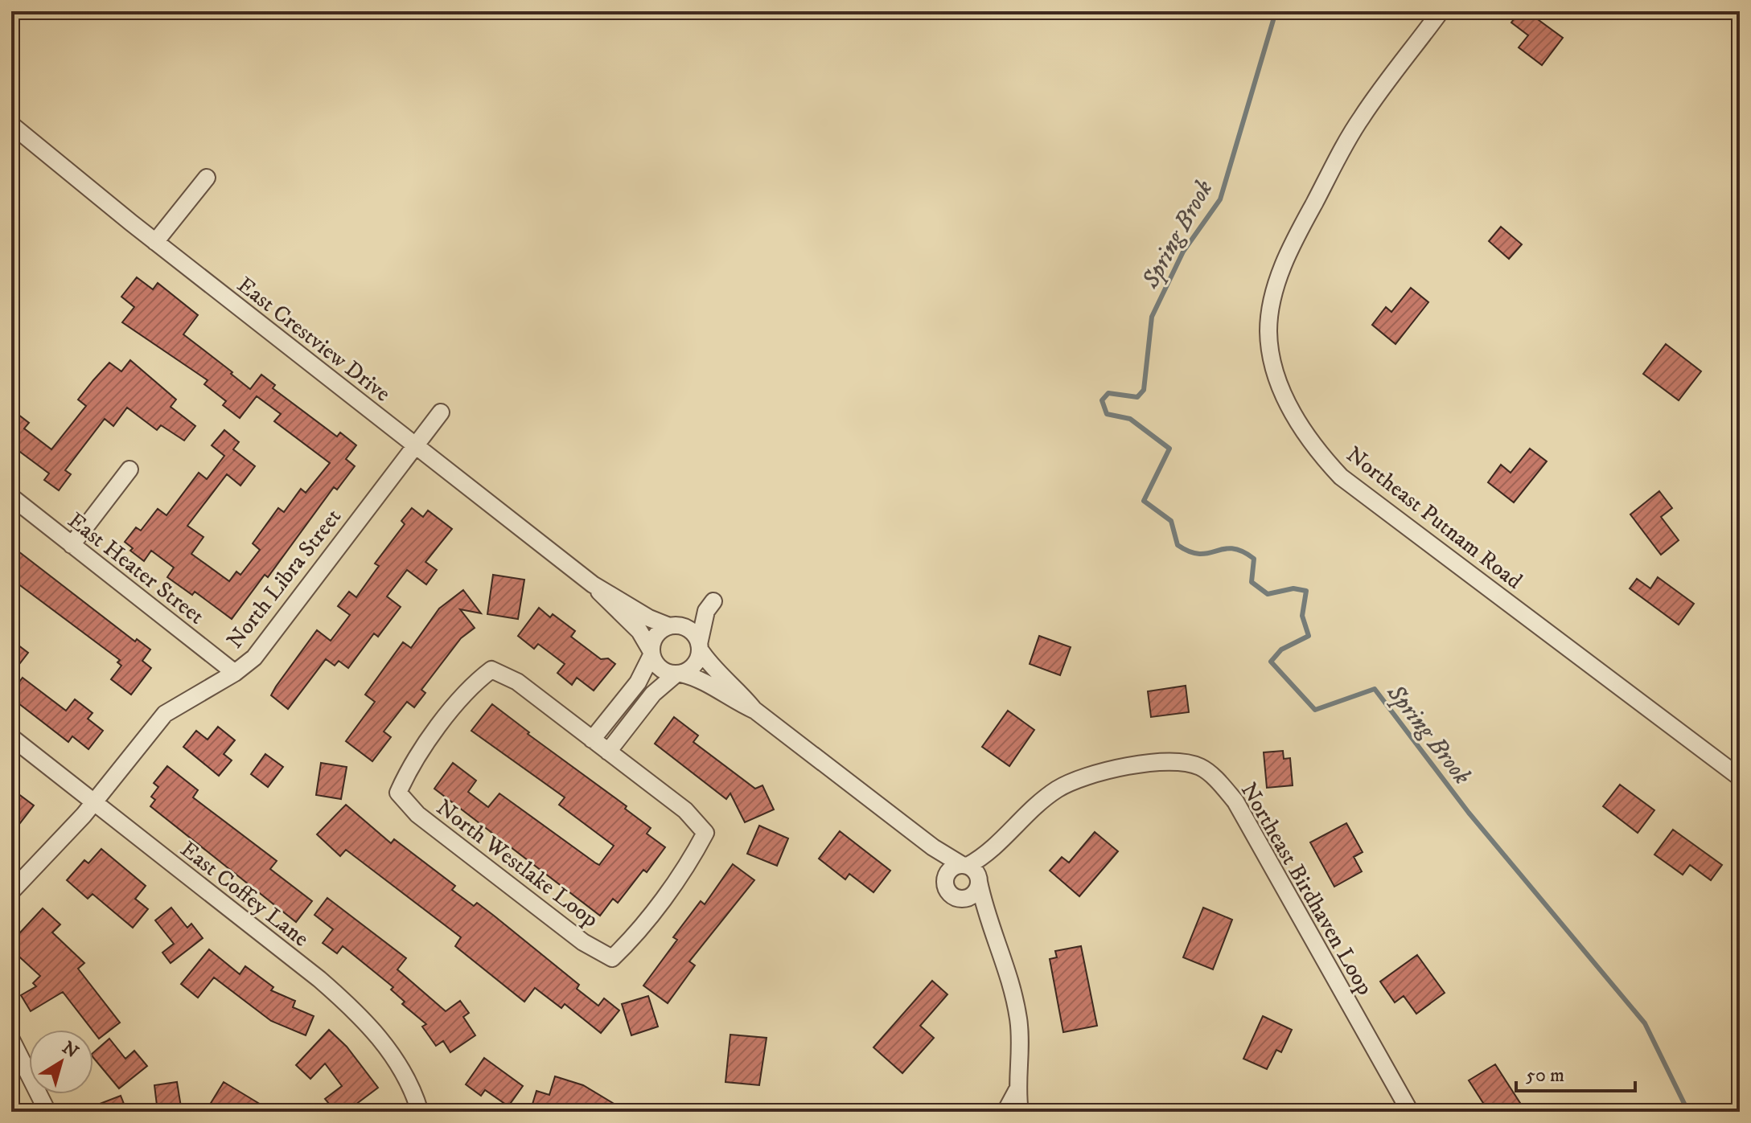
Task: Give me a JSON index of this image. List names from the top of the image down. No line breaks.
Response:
{"streets":{"street":["East Crestview Drive","Northeast Putnam Road","East Heater Street","North Libra Street","North Westlake Loop","Northeast Birdhaven Loop","East Coffey Lane"]},"crossings":[["East Crestview Drive","North Libra Street"],["East Heater Street","North Libra Street"],["North Libra Street","East Coffey Lane"]],"water":["Spring Brook"],"scale_bar":"50 m","north":"top right"}
